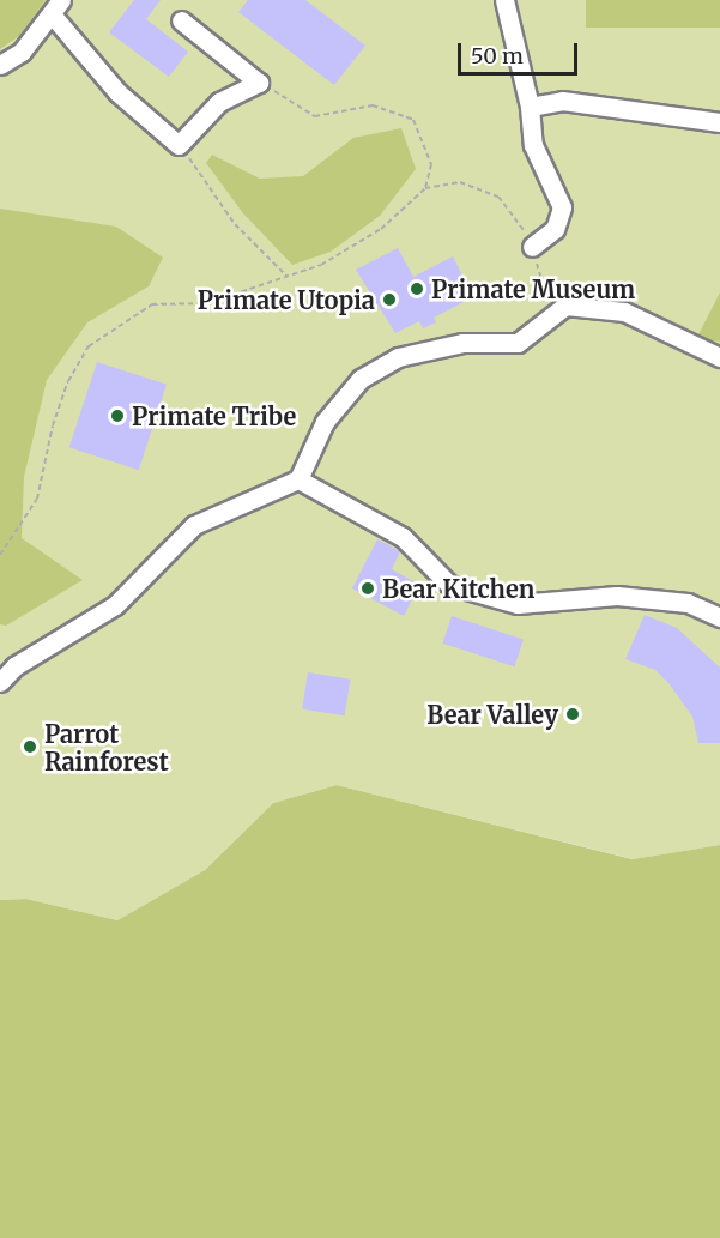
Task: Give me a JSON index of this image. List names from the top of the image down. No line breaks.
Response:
{"places":["Primate Museum","Primate Utopia","Primate Tribe","Bear Kitchen","Bear Valley","Parrot Rainforest"],"scale_bar":"50 m"}
